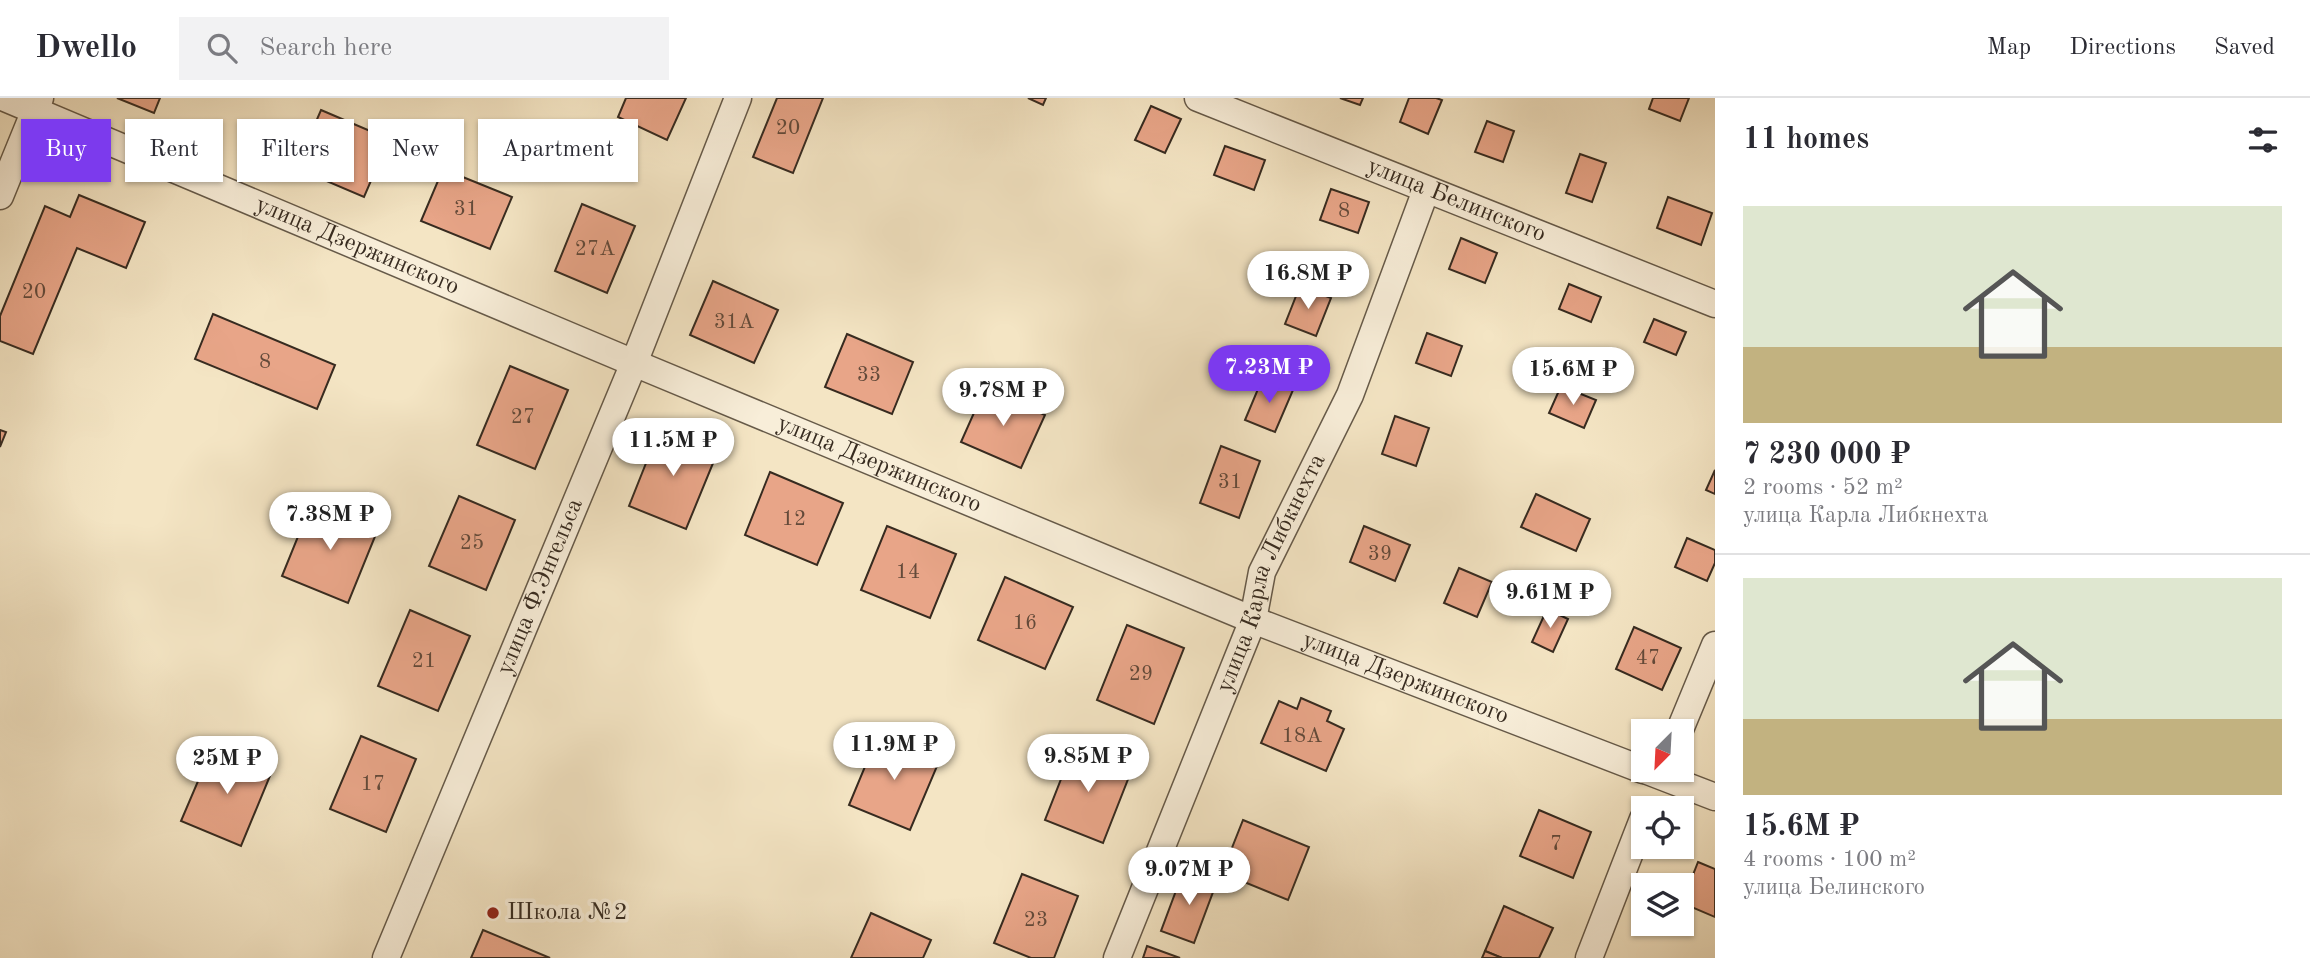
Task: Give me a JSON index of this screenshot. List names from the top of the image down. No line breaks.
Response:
{"streets":{"street":["улица Белинского","улица Дзержинского","улица Карла Либкнехта","улица Ф.Энгельса"]},"crossings":[["улица Белинского","улица Карла Либкнехта"],["улица Дзержинского","улица Карла Либкнехта"],["улица Дзержинского","улица Ф.Энгельса"]],"places":["Школа №2"],"house_numbers":["20","31","8","27А","20","31А","8","33","27","31","12","25","39","14","16","47","21","29","18А","17","7","23"],"north":"bottom left","page":{"header":"Dwello","search":"Search here","nav":["Map","Directions","Saved"],"heading":"11 homes","chip":["Buy","Rent","Filters","New","Apartment"],"list":[{"name":"7 230 000 ₽","note":"2 rooms · 52 m² · улица Карла Либкнехта"},{"name":"15.6M ₽","note":"4 rooms · 100 m² · улица Белинского"}],"price":["16.8M ₽","7.23M ₽","15.6M ₽","9.78M ₽","11.5M ₽","7.38M ₽","9.61M ₽","11.9M ₽","9.85M ₽","25M ₽","9.07M ₽"]}}
